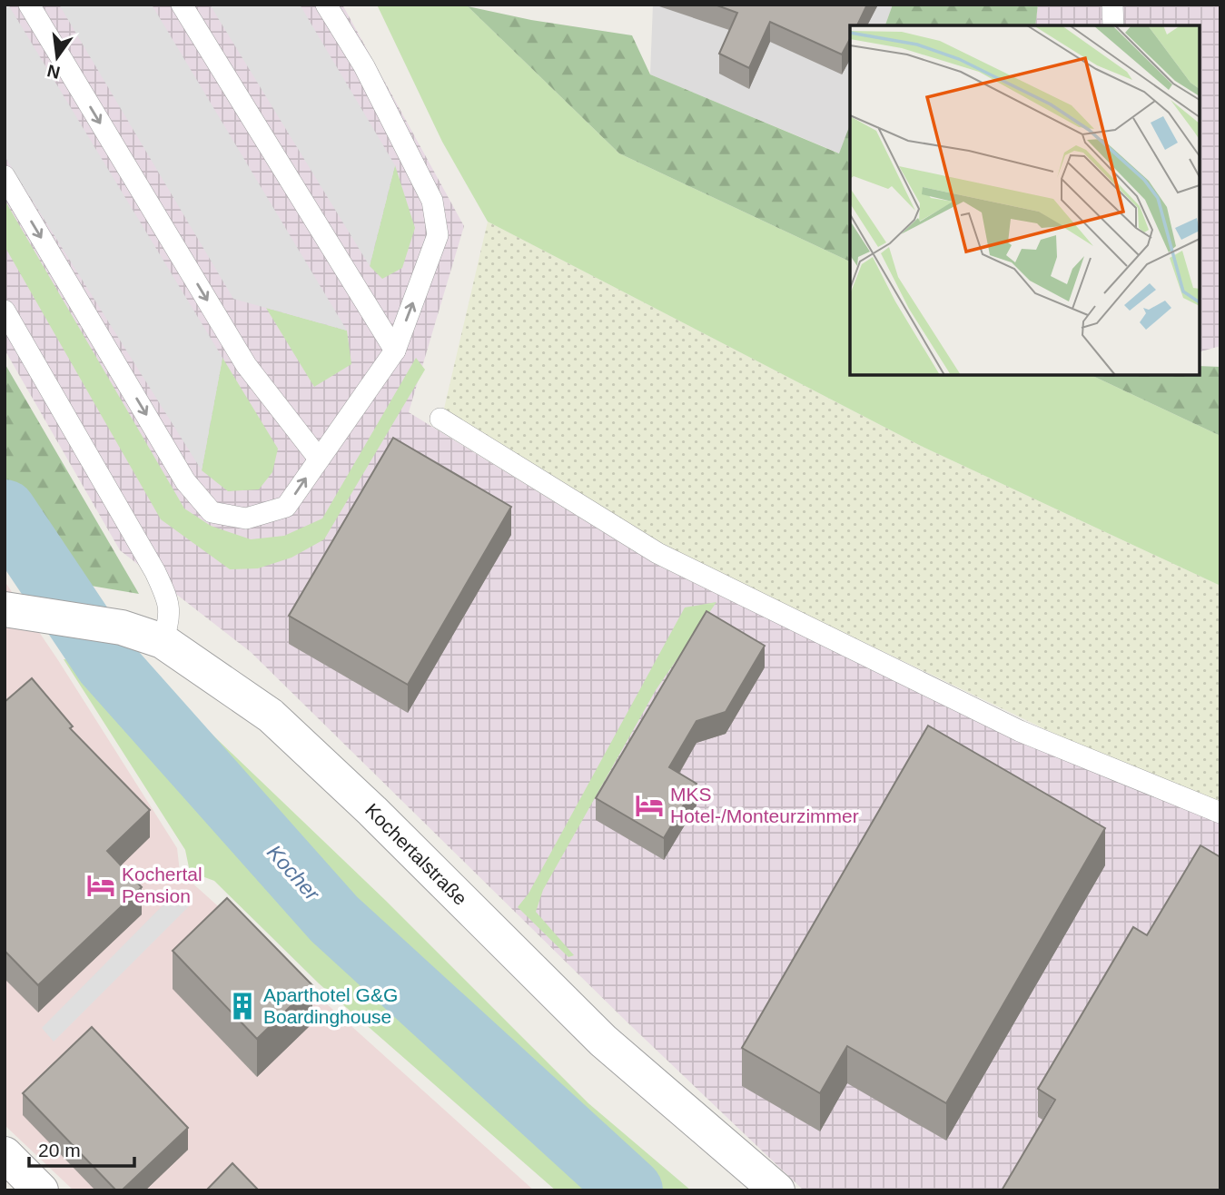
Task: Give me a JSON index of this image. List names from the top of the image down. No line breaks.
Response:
{"streets":{"street":["Kochertalstraße"]},"water":["Kocher"],"places":{"hotel":["MKS Hotel-/Monteurzimmer","Kochertal Pension"],"building":["Aparthotel G&G Boardinghouse"]},"scale_bar":"20 m","north":"bottom"}
